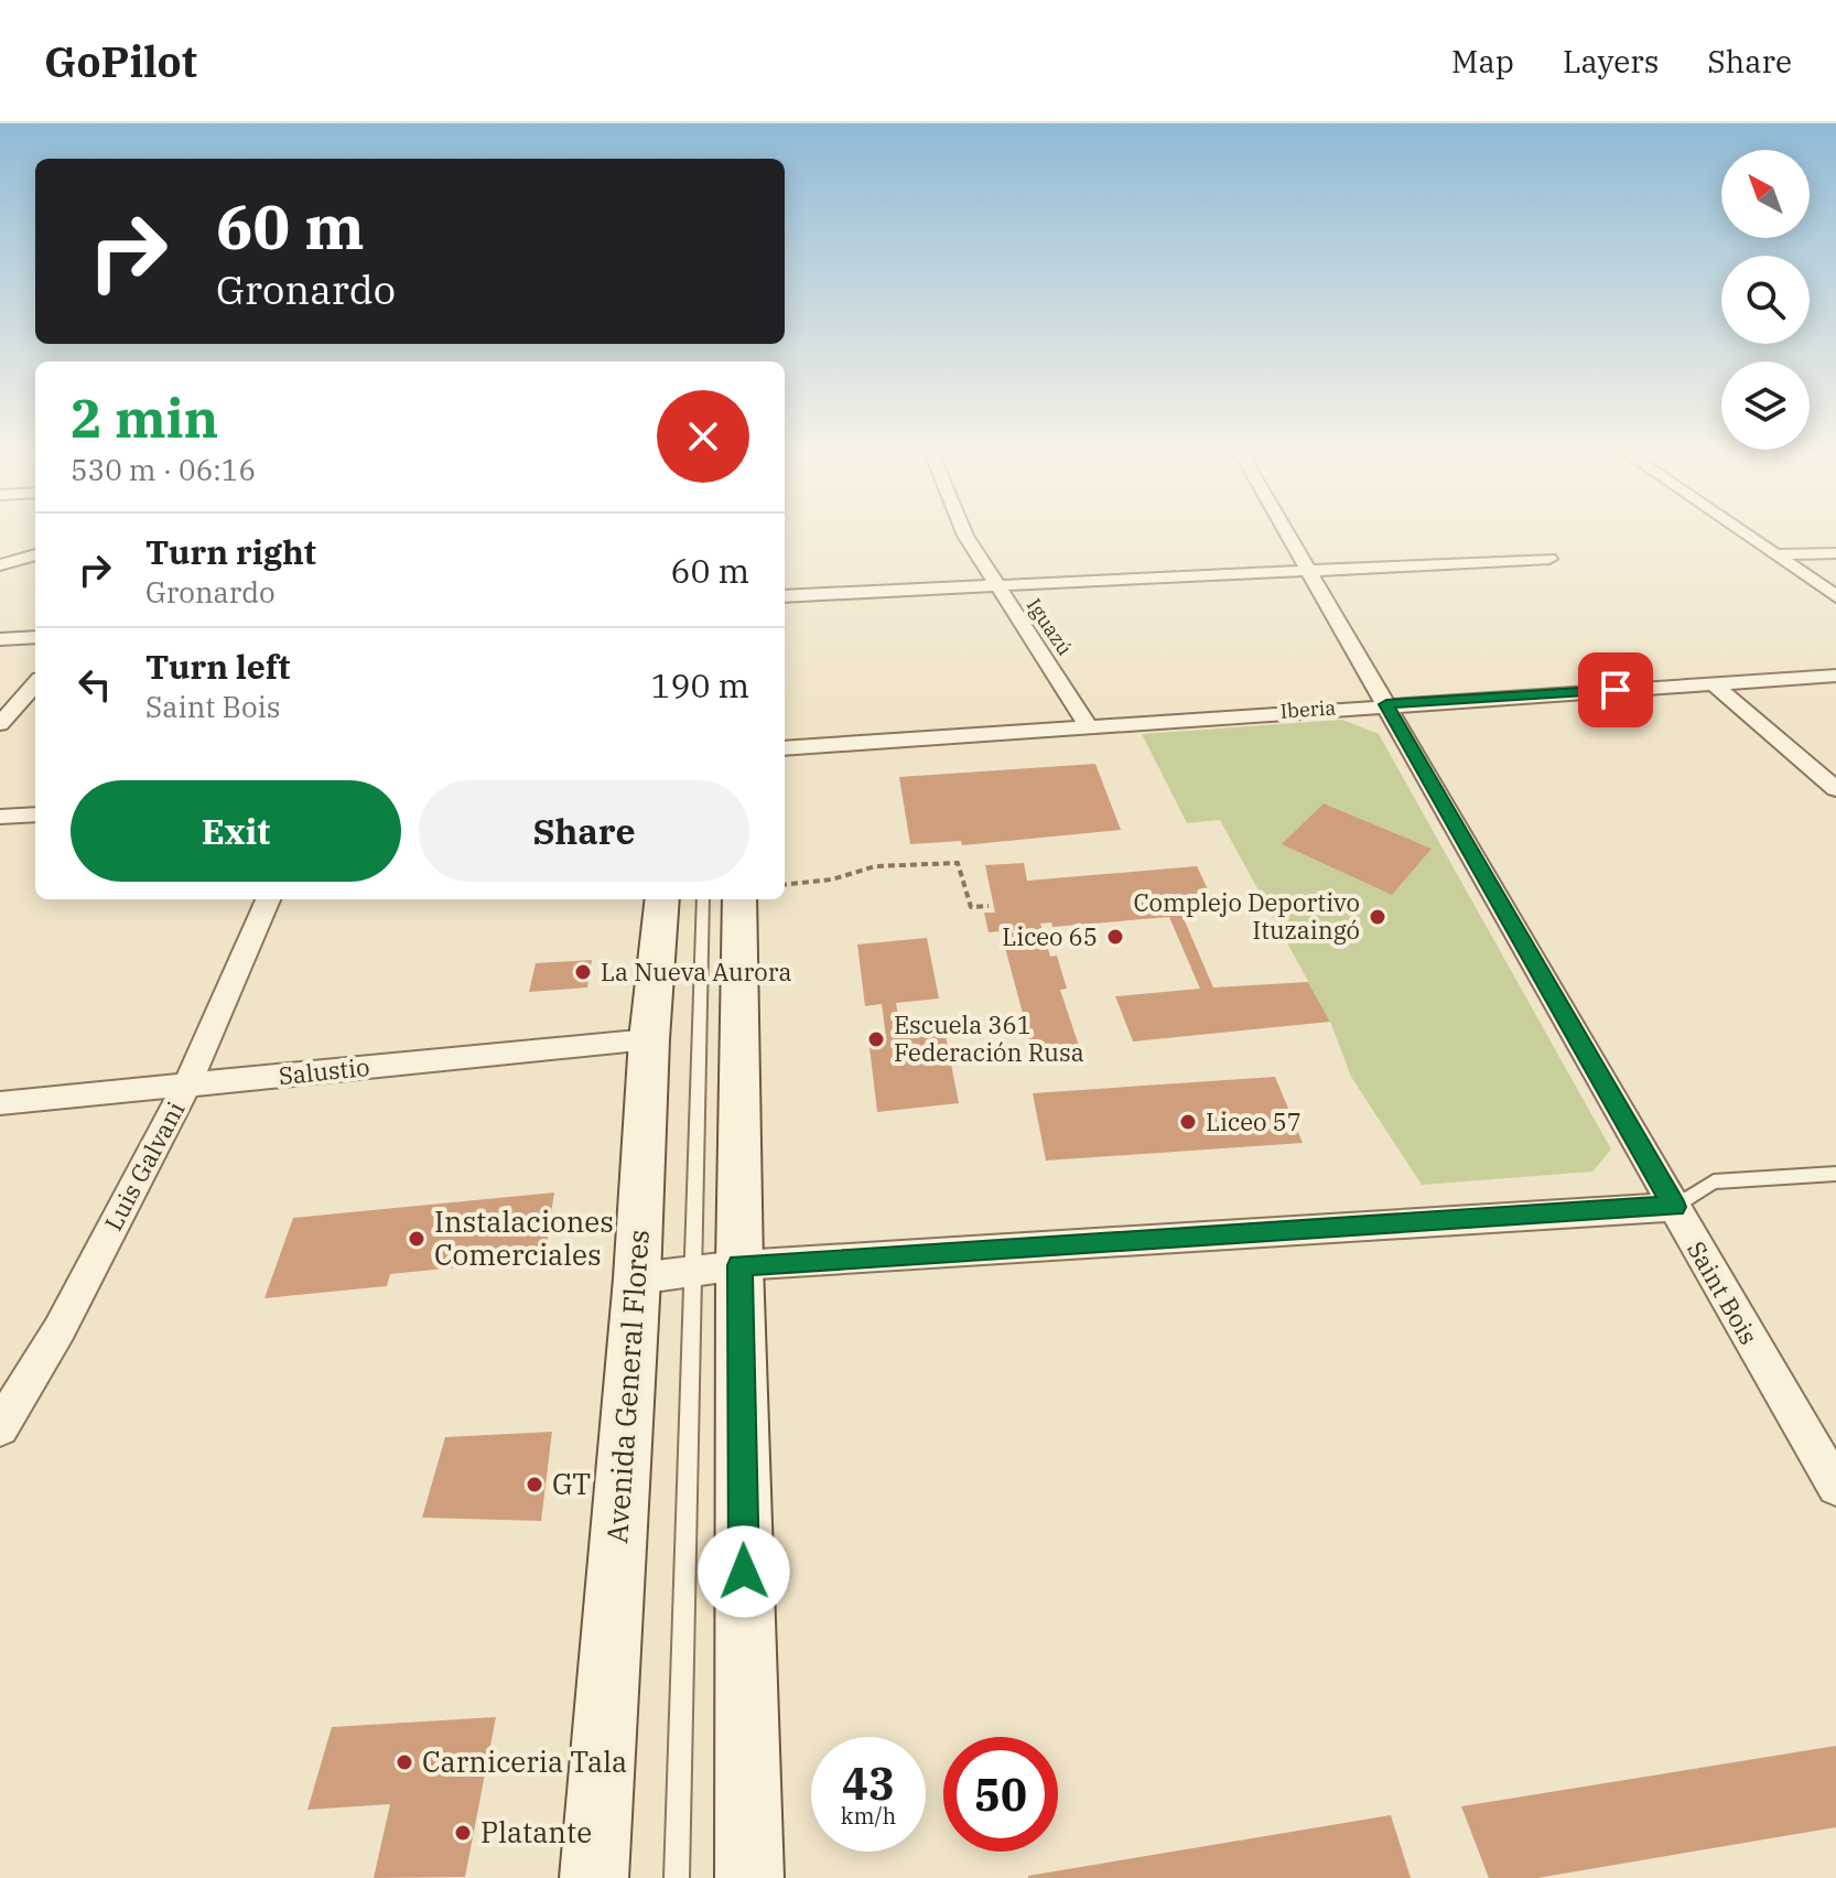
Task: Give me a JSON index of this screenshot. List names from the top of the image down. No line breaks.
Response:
{"streets":{"main road":["Avenida General Flores"],"street":["Iguazú","Iberia","Salustio","Luis Galvani","Saint Bois"]},"crossings":[["Iguazú","Iberia"],["Iberia","Saint Bois"],["Salustio","Luis Galvani"],["Salustio","Avenida General Flores"]],"places":["Complejo Deportivo Ituzaingó","Liceo 65","La Nueva Aurora","Escuela 361 Federación Rusa","Liceo 57","Instalaciones Comerciales","GT","Carniceria Tala","Platante"],"north":"top left","page":{"header":"GoPilot","nav":["Map","Layers","Share"],"turn":["60 m","Gronardo"],"heading":["2 min","530 m · 06:16"],"list":[{"name":"Turn right","note":"Gronardo","value":"60 m"},{"name":"Turn left","note":"Saint Bois","value":"190 m"}],"buttons":["Exit","Share"],"speed":"43 km/h","limit":"50"}}
